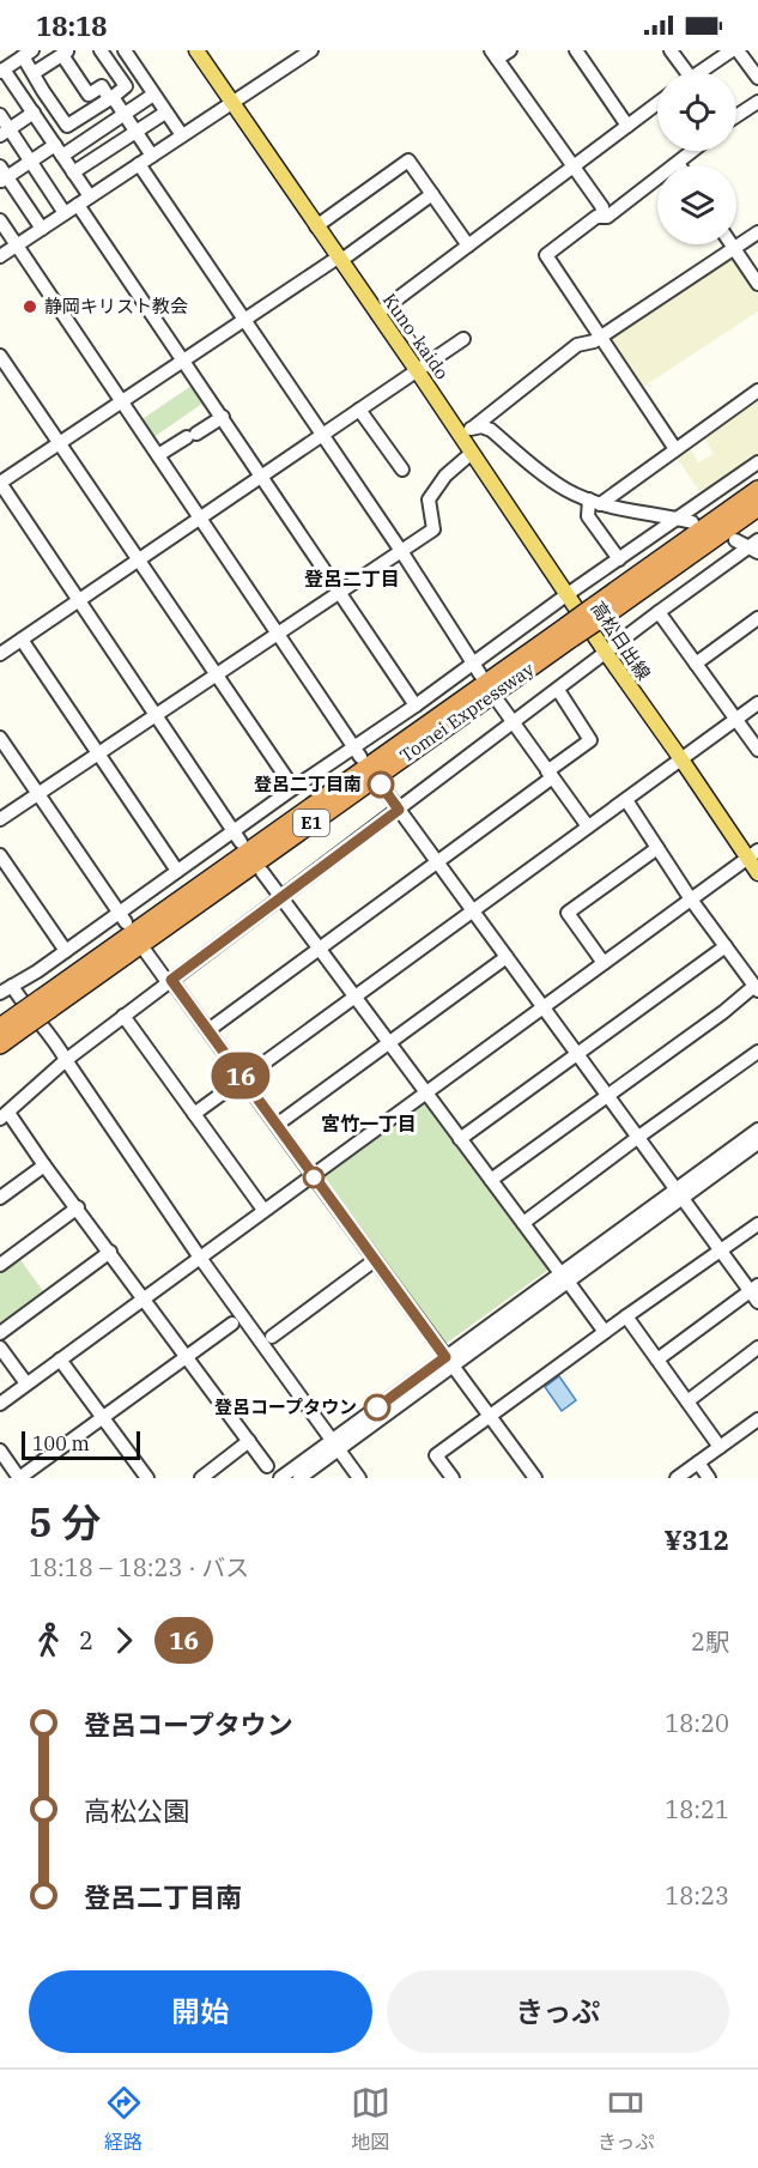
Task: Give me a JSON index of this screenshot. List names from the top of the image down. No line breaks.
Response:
{"streets":{"highway":["Tomei Expressway","E1"],"main road":["Kuno-kaido","高松日出線"]},"crossings":[["Kuno-kaido","高松日出線"]],"districts":["登呂二丁目","宮竹一丁目"],"places":["静岡キリスト教会","登呂二丁目南","登呂コープタウン"],"lines":["bus line 16"],"scale_bar":"100 m","page":{"status":"18:18","on_map":"16","scale":"100 m","heading":["5 分","18:18 – 18:23 · バス","¥312"],"legs":["2","16","2駅"],"list":[{"name":"登呂コープタウン","value":"18:20"},{"name":"高松公園","value":"18:21"},{"name":"登呂二丁目南","value":"18:23"}],"buttons":["開始","きっぷ"],"tabs":["経路","地図","きっぷ"]}}
